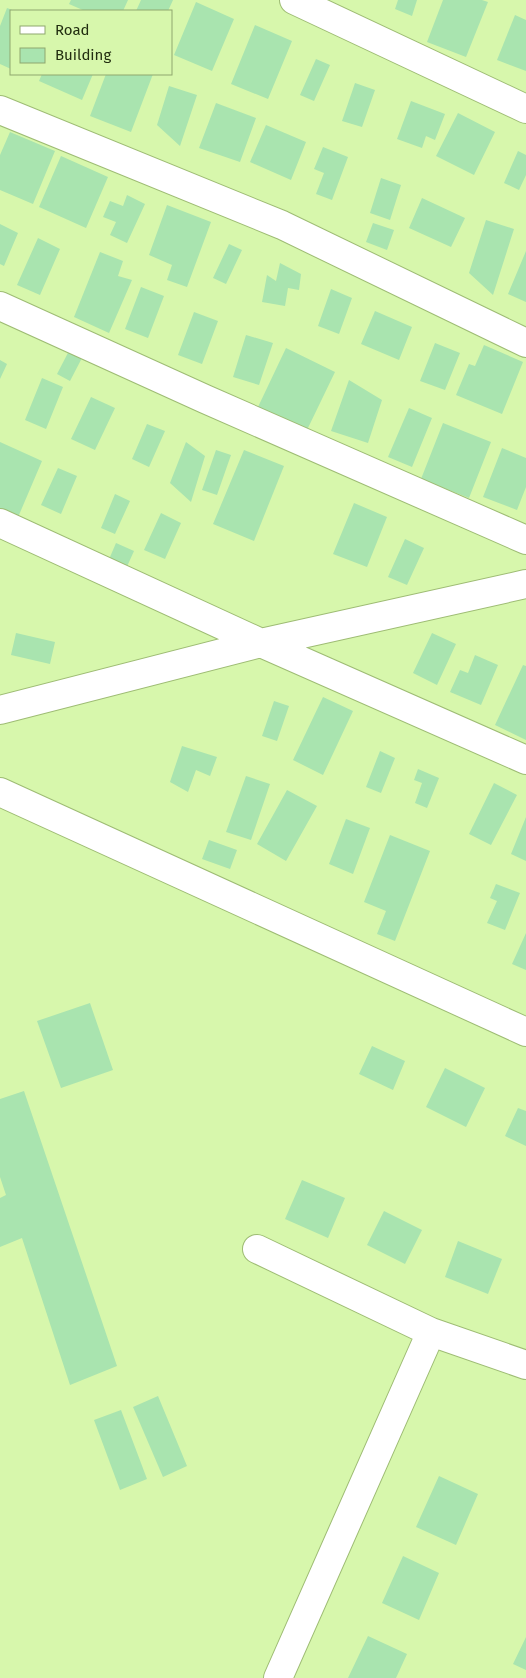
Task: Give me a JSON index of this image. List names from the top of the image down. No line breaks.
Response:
{"legend":["Road","Building"]}
